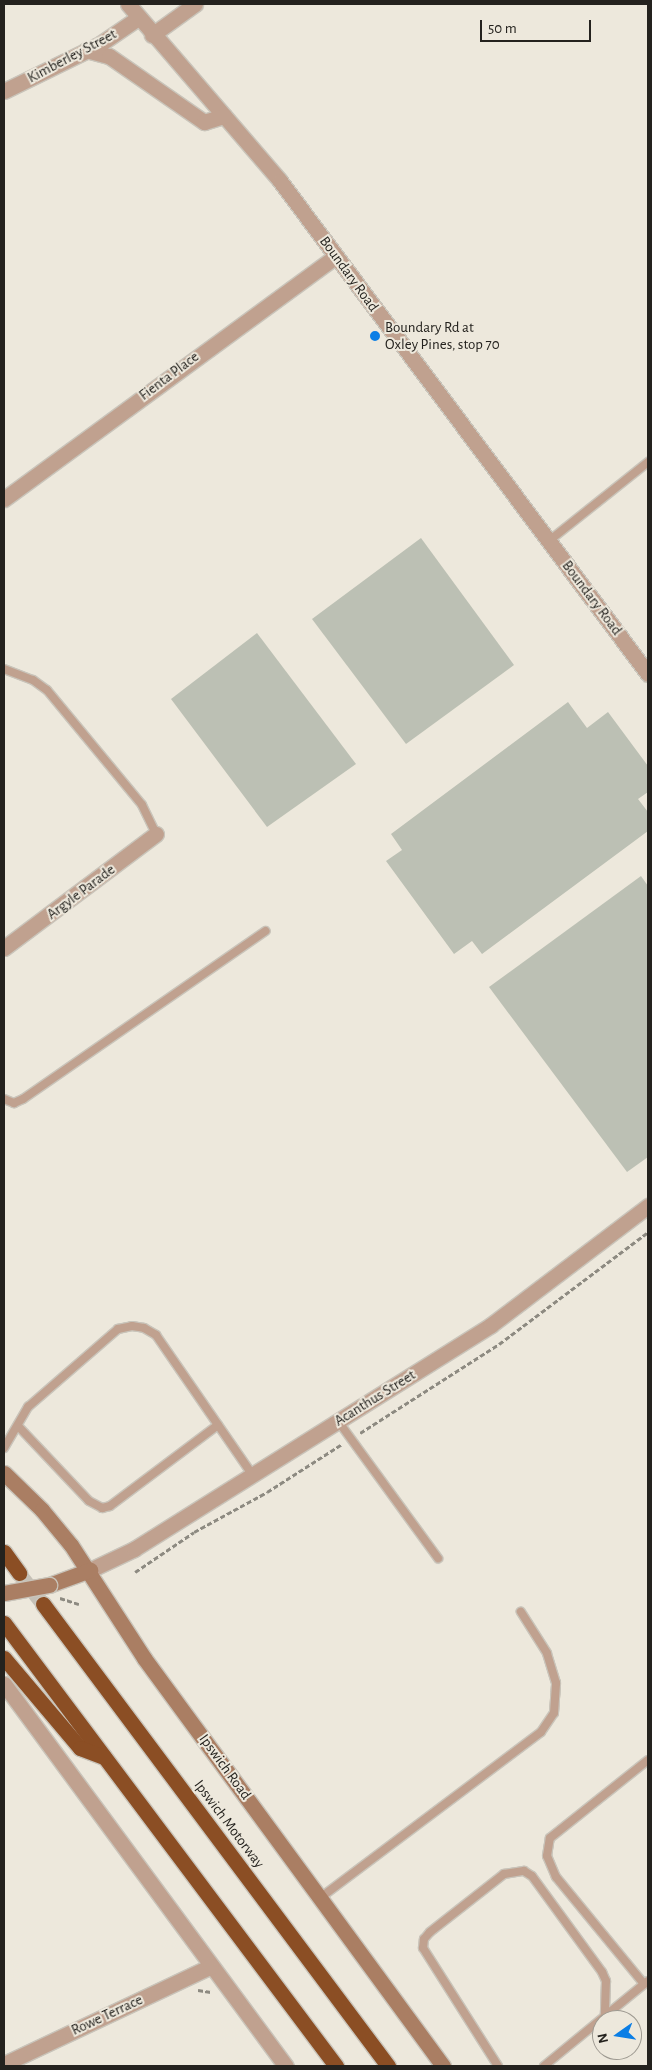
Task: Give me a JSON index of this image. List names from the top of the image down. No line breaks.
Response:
{"streets":{"highway":["Ipswich Motorway"],"main road":["Ipswich Road"],"street":["Kimberley Street","Boundary Road","Fienta Place","Argyle Parade","Acanthus Street","Rowe Terrace"]},"crossings":[["Kimberley Street","Boundary Road"],["Boundary Road","Fienta Place"],["Acanthus Street","Ipswich Road"]],"places":["Boundary Rd at Oxley Pines, stop 70"],"scale_bar":"50 m","north":"left"}
